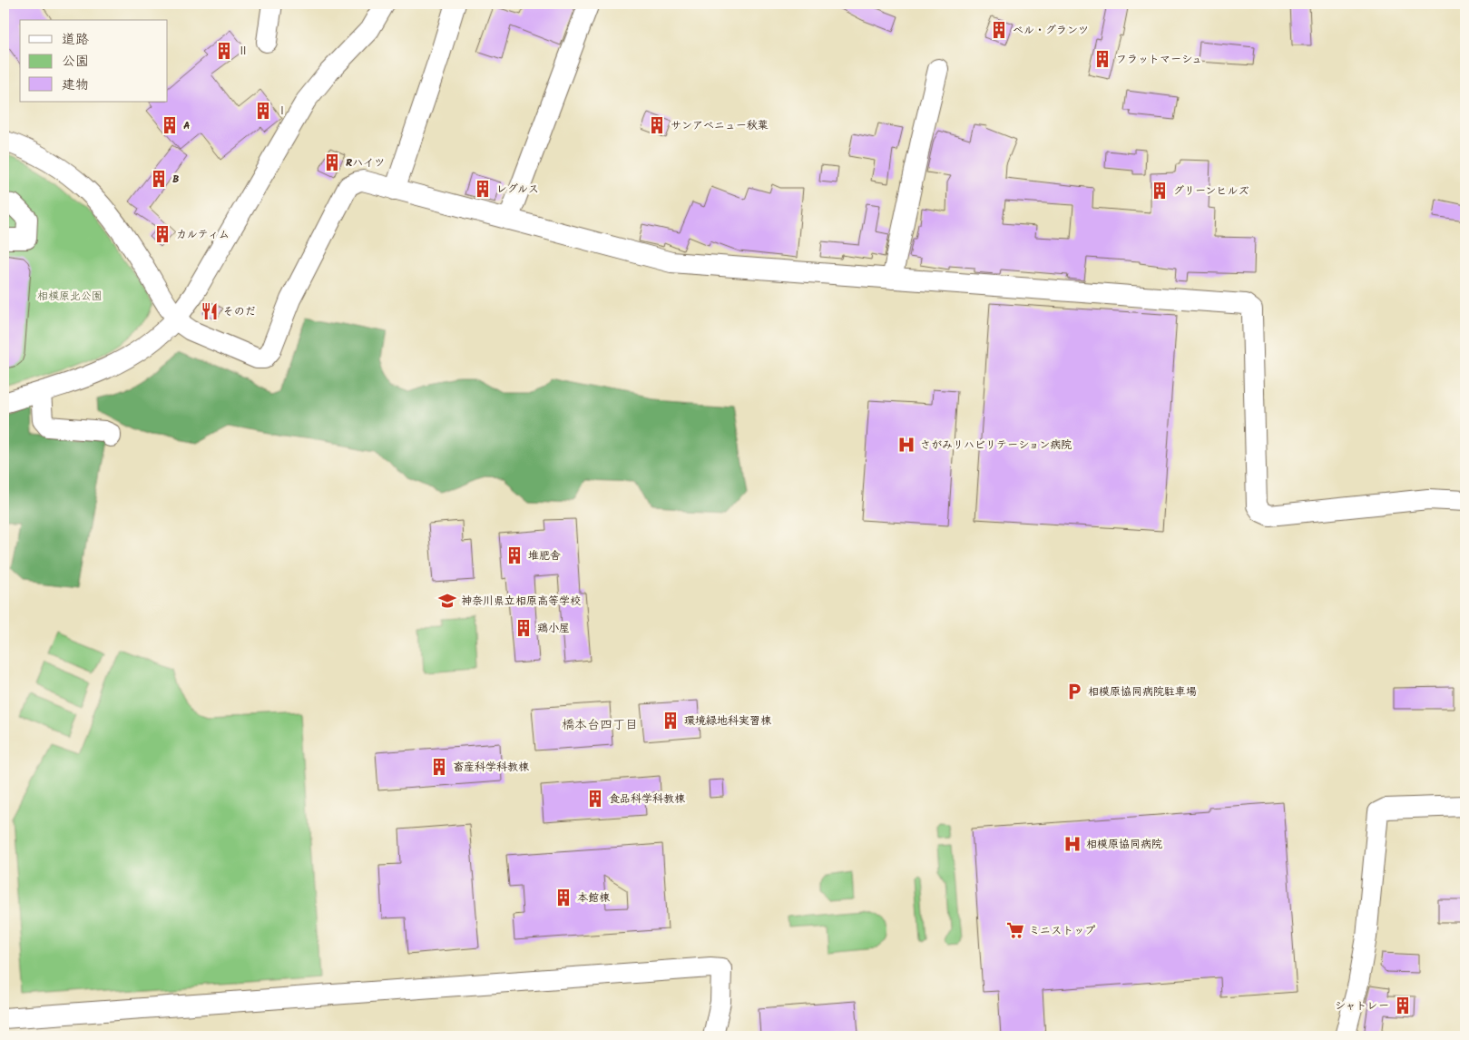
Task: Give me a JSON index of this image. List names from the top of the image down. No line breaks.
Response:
{"districts":["橋本台四丁目"],"parks":["相模原北公園"],"places":{"building":["ベル・グランツ","Ⅱ","フラットマーシュ","Ⅰ","A","サンアベニュー秋葉","Rハイツ","B","レグルス","グリーンヒルズ","カルティム","堆肥舎","鶏小屋","環境緑地科実習棟","畜産科学科教棟","食品科学科教棟","本館棟","シャトレー"],"restaurant":["そのだ"],"hospital":["さがみリハビリテーション病院","相模原協同病院"],"school or university":["神奈川県立相原高等学校"],"parking":["相模原協同病院駐車場"],"supermarket":["ミニストップ"]},"legend":["道路","公園","建物"]}
